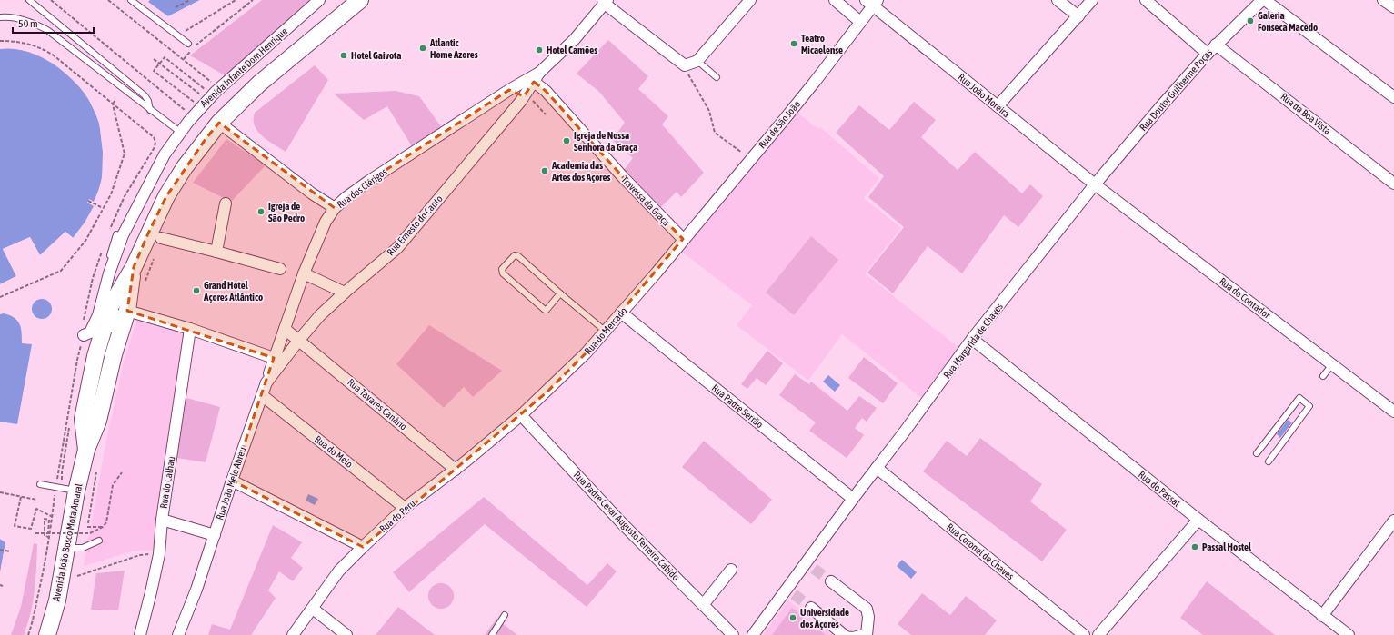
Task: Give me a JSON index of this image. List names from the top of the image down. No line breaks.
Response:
{"streets":{"main road":["Avenida João Bosco Mota Amaral"],"street":["Avenida Infante Dom Henrique","Rua Doutor Guilherme Poças","Rua João Moreira","Rua da Boa Vista","Rua de São João","Rua dos Clérigos","Travessa da Graça","Rua Ernesto do Canto","Rua do Contador","Rua do Mercado","Rua Margarida de Chaves","Rua Tavares Canário","Rua Padre Serrão","Rua do Meio","Rua do Calhau","Rua João Melo Abreu","Rua do Passal","Rua do Peru","Rua Padre Cesar Augusto Ferreira Cabido","Rua Coronel de Chaves"]},"crossings":[["Rua Doutor Guilherme Poças","Rua João Moreira"],["Rua Doutor Guilherme Poças","Rua da Boa Vista"],["Rua Doutor Guilherme Poças","Rua do Contador"],["Rua Doutor Guilherme Poças","Rua Margarida de Chaves"],["Rua João Moreira","Rua de São João"],["Rua João Moreira","Rua do Contador"],["Rua João Moreira","Rua Margarida de Chaves"],["Rua de São João","Travessa da Graça"],["Rua de São João","Rua do Mercado"],["Rua dos Clérigos","Travessa da Graça"],["Rua dos Clérigos","Rua Ernesto do Canto"],["Rua dos Clérigos","Rua Tavares Canário"],["Rua dos Clérigos","Rua João Melo Abreu"],["Travessa da Graça","Rua Ernesto do Canto"],["Travessa da Graça","Rua do Mercado"],["Rua Ernesto do Canto","Rua Tavares Canário"],["Rua Ernesto do Canto","Rua João Melo Abreu"],["Rua do Contador","Rua Margarida de Chaves"],["Rua do Mercado","Rua Padre Serrão"],["Rua do Mercado","Rua do Peru"],["Rua do Mercado","Rua Padre Cesar Augusto Ferreira Cabido"],["Rua Margarida de Chaves","Rua Padre Serrão"],["Rua Margarida de Chaves","Rua do Passal"],["Rua Margarida de Chaves","Rua Coronel de Chaves"],["Rua Tavares Canário","Rua João Melo Abreu"],["Rua Tavares Canário","Rua do Peru"],["Rua do Meio","Rua João Melo Abreu"],["Rua do Meio","Rua do Peru"],["Rua do Peru","Rua Padre Cesar Augusto Ferreira Cabido"]],"places":["Galeria Fonseca Macedo","Teatro Micaelense","Atlantic Home Azores","Hotel Camões","Hotel Gaivota","Igreja de Nossa Senhora da Graça","Academia das Artes dos Açores","Igreja de São Pedro","Grand Hotel Açores Atlântico","Passal Hostel","Universidade dos Açores"],"scale_bar":"50 m"}
